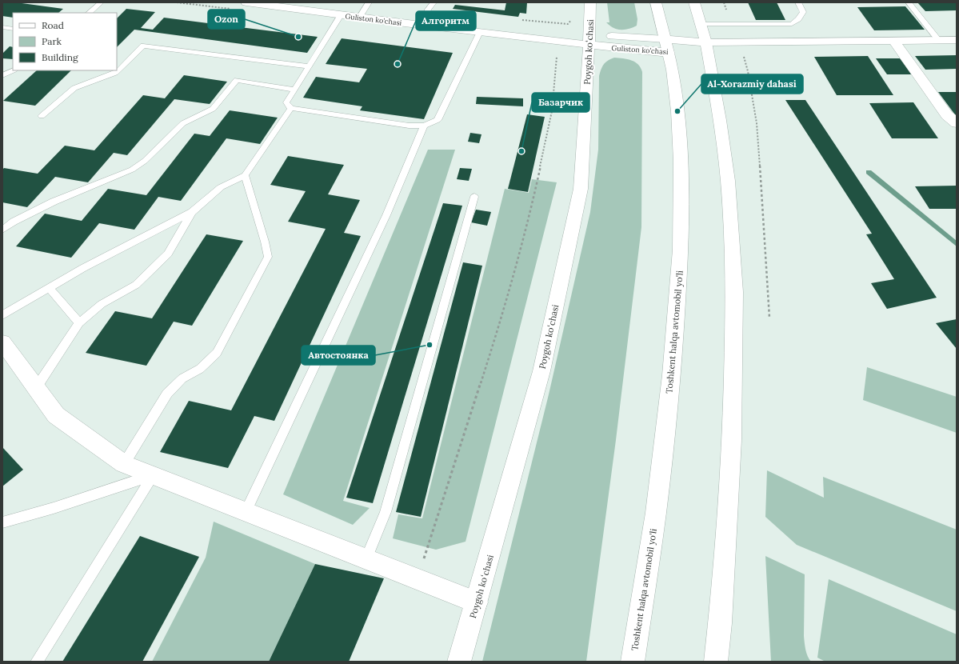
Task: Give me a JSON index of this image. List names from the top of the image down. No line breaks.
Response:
{"streets":{"main road":["Guliston ko'chasi","Poygoh koʻchasi","Toshkent halqa avtomobil yo'li"]},"crossings":[["Guliston ko'chasi","Poygoh koʻchasi"],["Guliston ko'chasi","Toshkent halqa avtomobil yo'li"]],"places":["Ozon","Алгоритм","Al-Xorazmiy dahasi","Базарчик","Автостоянка"],"legend":["Road","Park","Building"]}
